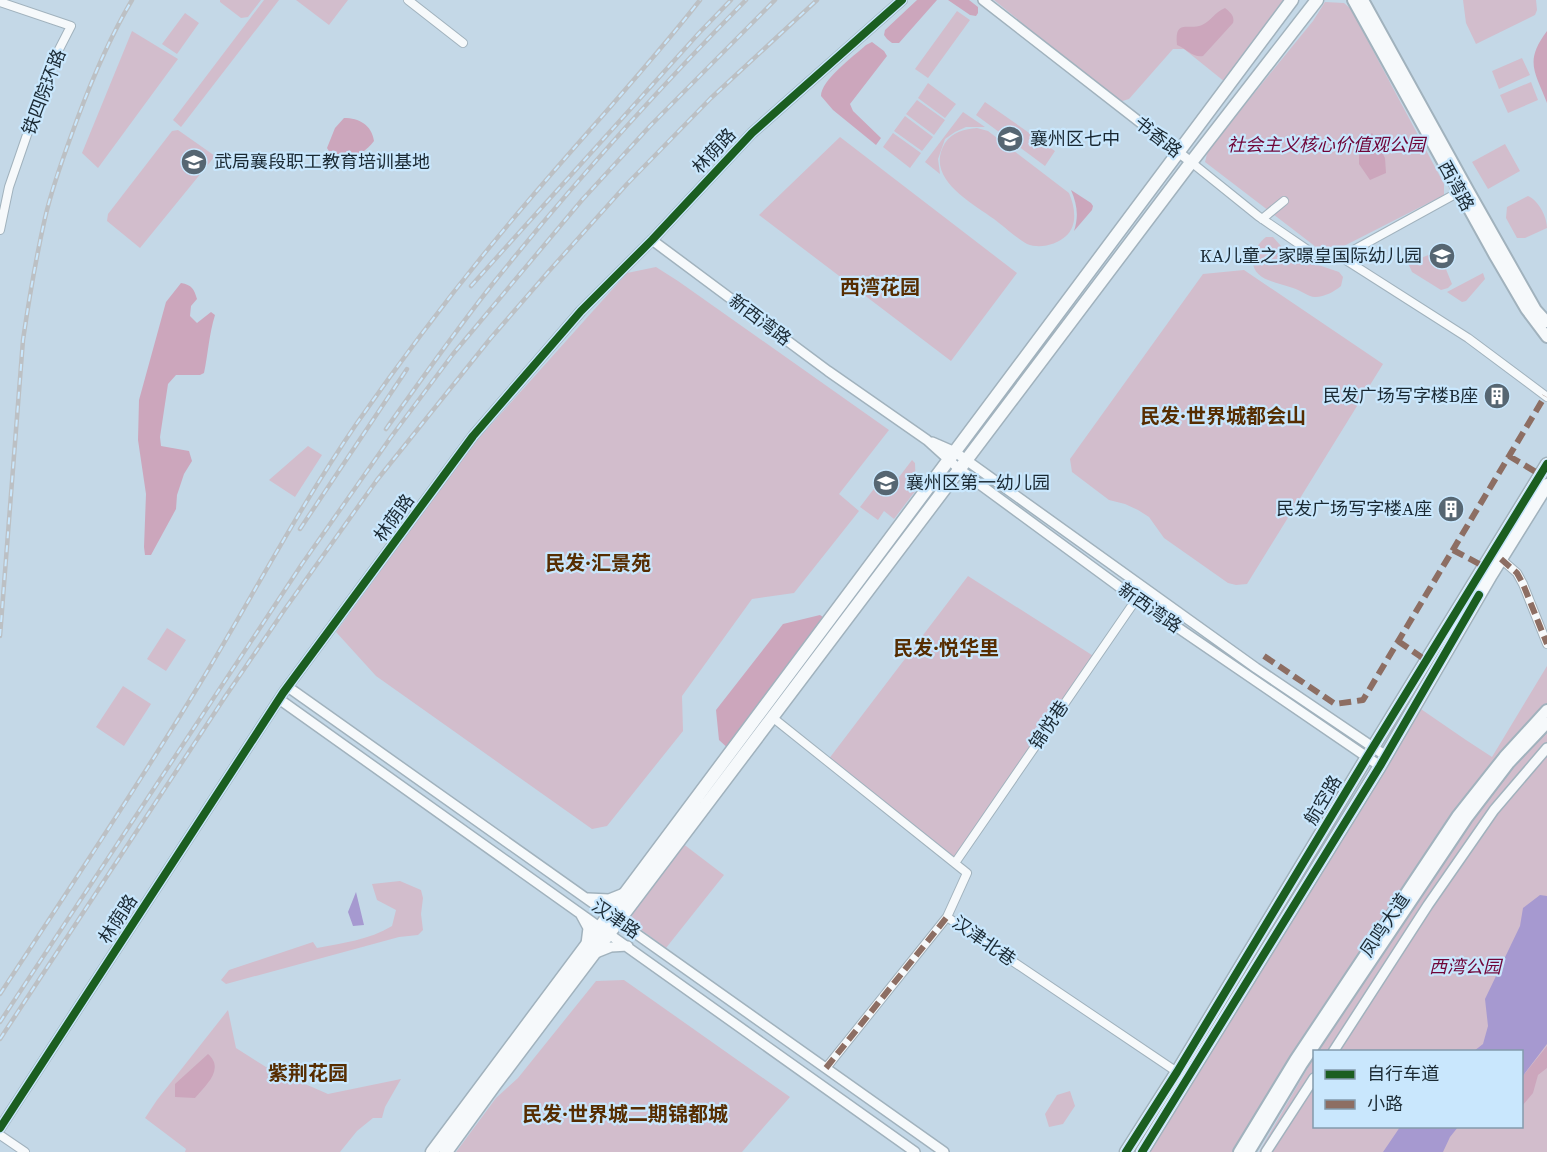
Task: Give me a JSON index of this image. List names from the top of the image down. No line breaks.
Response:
{"streets":{"main road":["西湾路","航空路","凤鸣大道"],"street":["铁四院环路","书香路","林荫路","新西湾路","锦悦巷","汉津路","汉津北巷"]},"crossings":[["林荫路","新西湾路"],["林荫路","汉津路"],["新西湾路","锦悦巷"],["新西湾路","航空路"],["锦悦巷","汉津北巷"],["航空路","汉津北巷"]],"districts":["西湾花园","民发·世界城都会山","民发·汇景苑","民发·悦华里","紫荆花园","民发·世界城二期锦都城"],"parks":["社会主义核心价值观公园","西湾公园"],"places":{"school or university":["襄州区七中","武局襄段职工教育培训基地","KA儿童之家暻皇国际幼儿园","襄州区第一幼儿园"],"building":["民发广场写字楼B座","民发广场写字楼A座"]},"legend":["自行车道","小路"]}
